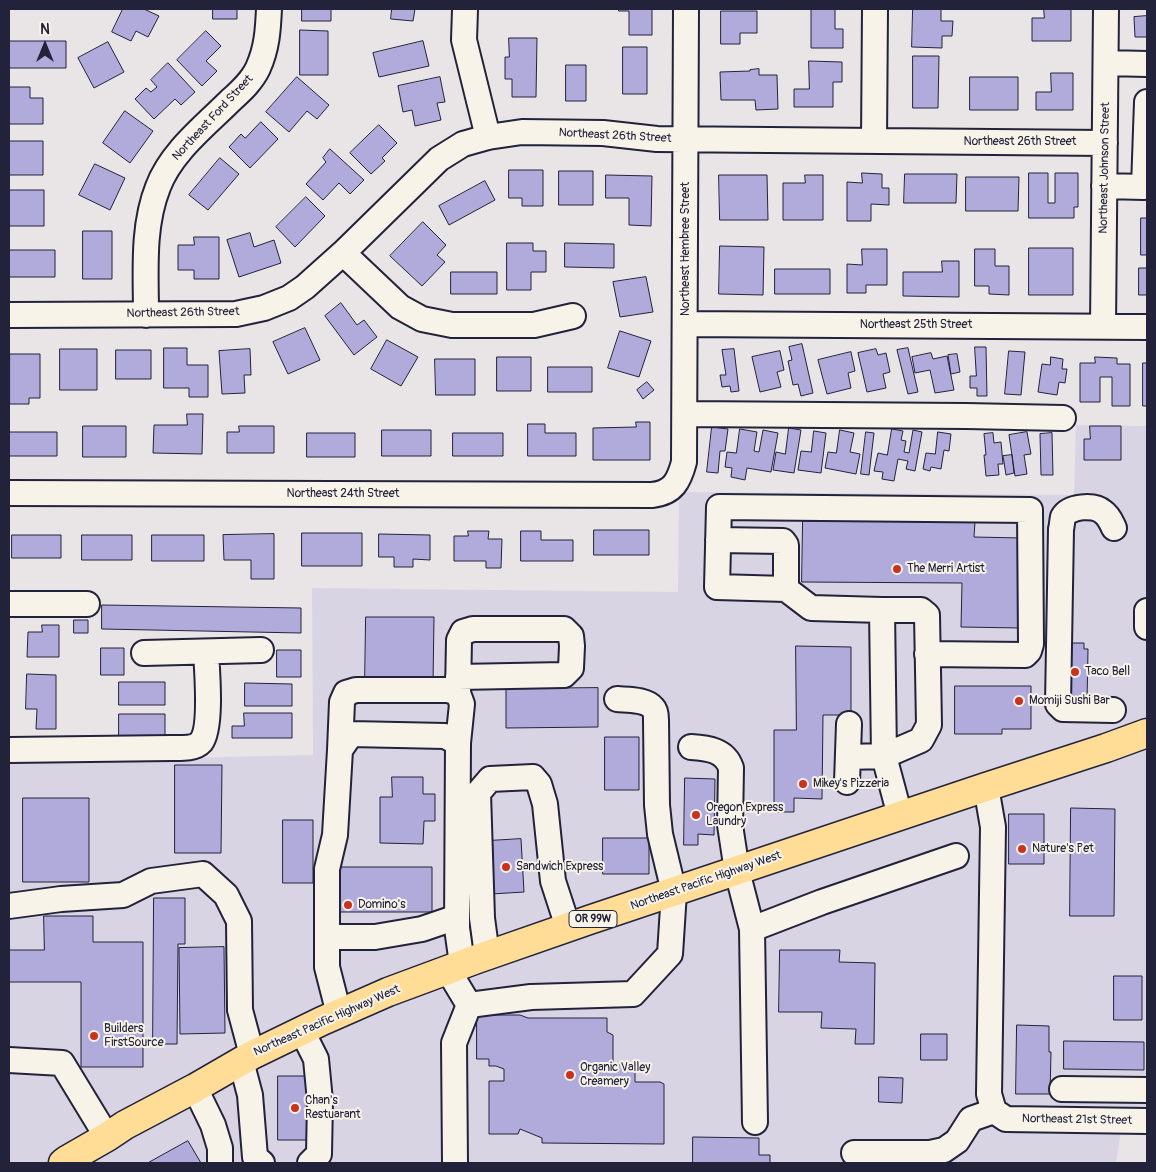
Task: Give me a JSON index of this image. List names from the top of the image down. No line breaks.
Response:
{"streets":{"highway":["Northeast Pacific Highway West","OR 99W"],"street":["Northeast Ford Street","Northeast 26th Street","Northeast Johnson Street","Northeast Hembree Street","Northeast 25th Street","Northeast 24th Street","Northeast 21st Street"]},"crossings":[["Northeast Ford Street","Northeast 26th Street"],["Northeast 26th Street","Northeast Johnson Street"],["Northeast 26th Street","Northeast Hembree Street"],["Northeast Johnson Street","Northeast 25th Street"],["Northeast Hembree Street","Northeast 25th Street"],["Northeast Hembree Street","Northeast 24th Street"]],"places":["The Merri Artist","Taco Bell","Momiji Sushi Bar","Mikey's Pizzeria","Oregon Express Laundry","Nature's Pet","Sandwich Express","Domino's","Builders FirstSource","Organic Valley Creamery","Chan's Restuarant"],"north":"top"}
